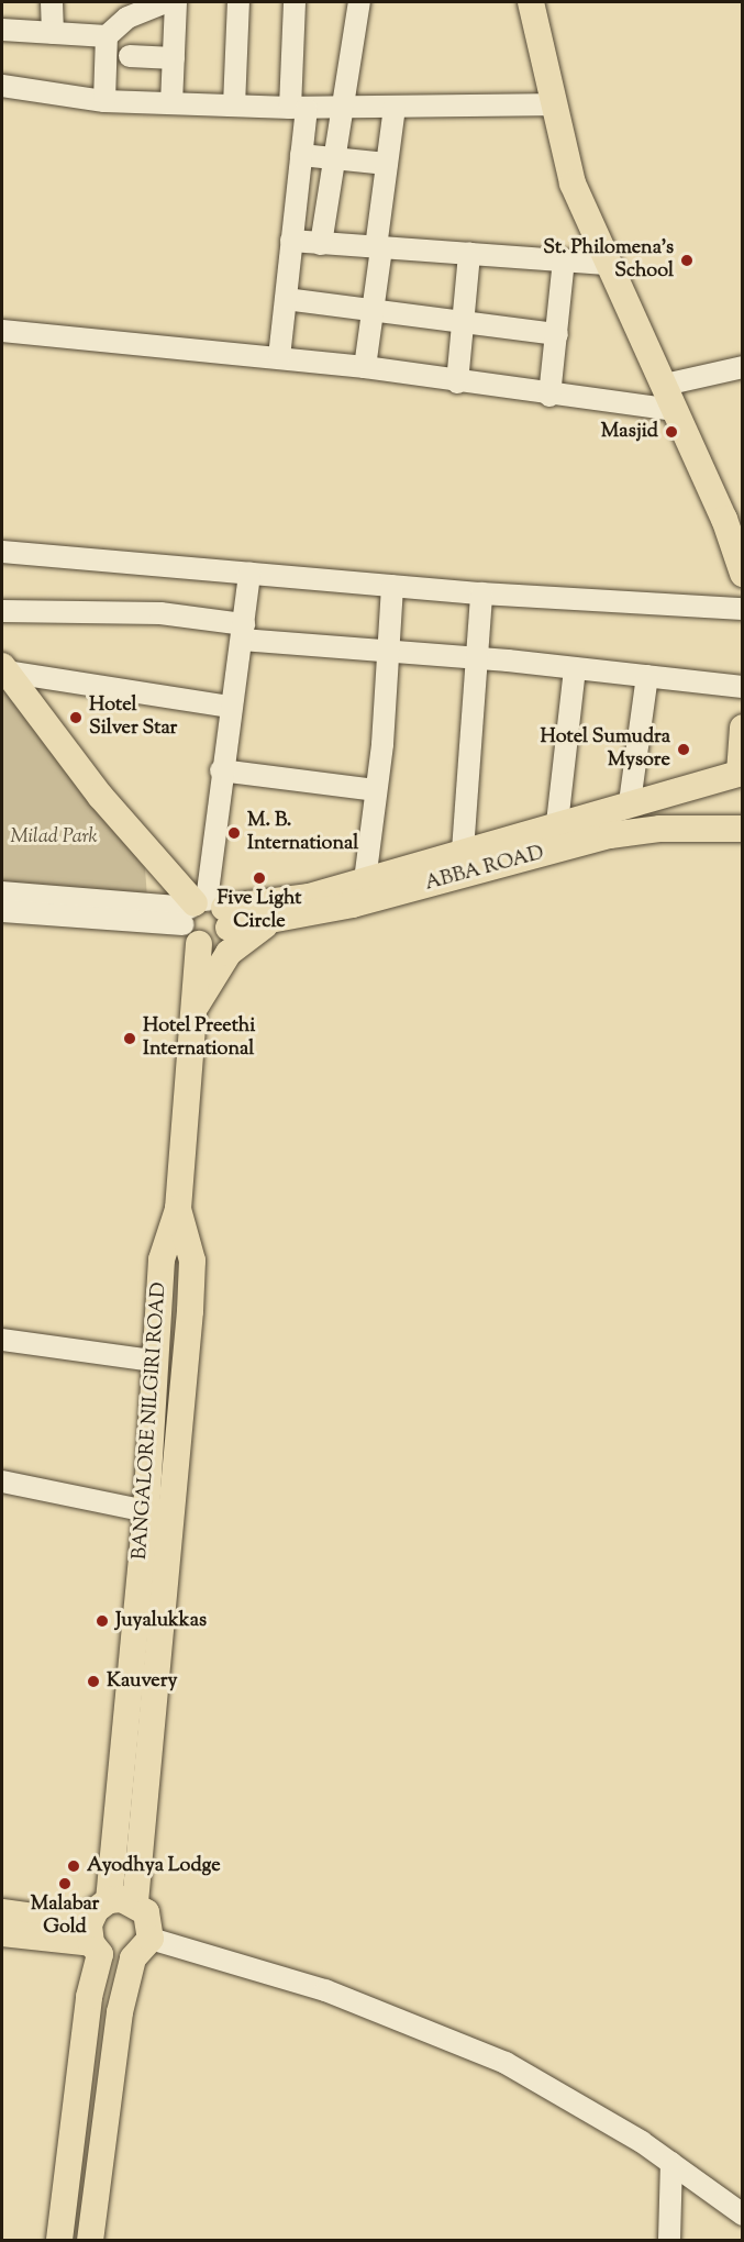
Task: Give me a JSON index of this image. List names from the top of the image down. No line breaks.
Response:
{"streets":{"main road":["ABBA ROAD","BANGALORE NILGIRI ROAD"]},"crossings":[["ABBA ROAD","BANGALORE NILGIRI ROAD"]],"parks":["Milad Park"],"places":["St. Philomena's School","Masjid","Hotel Silver Star","Hotel Sumudra Mysore","M. B. International","Five Light Circle","Hotel Preethi International","Juyalukkas","Kauvery","Ayodhya Lodge","Malabar Gold"]}
